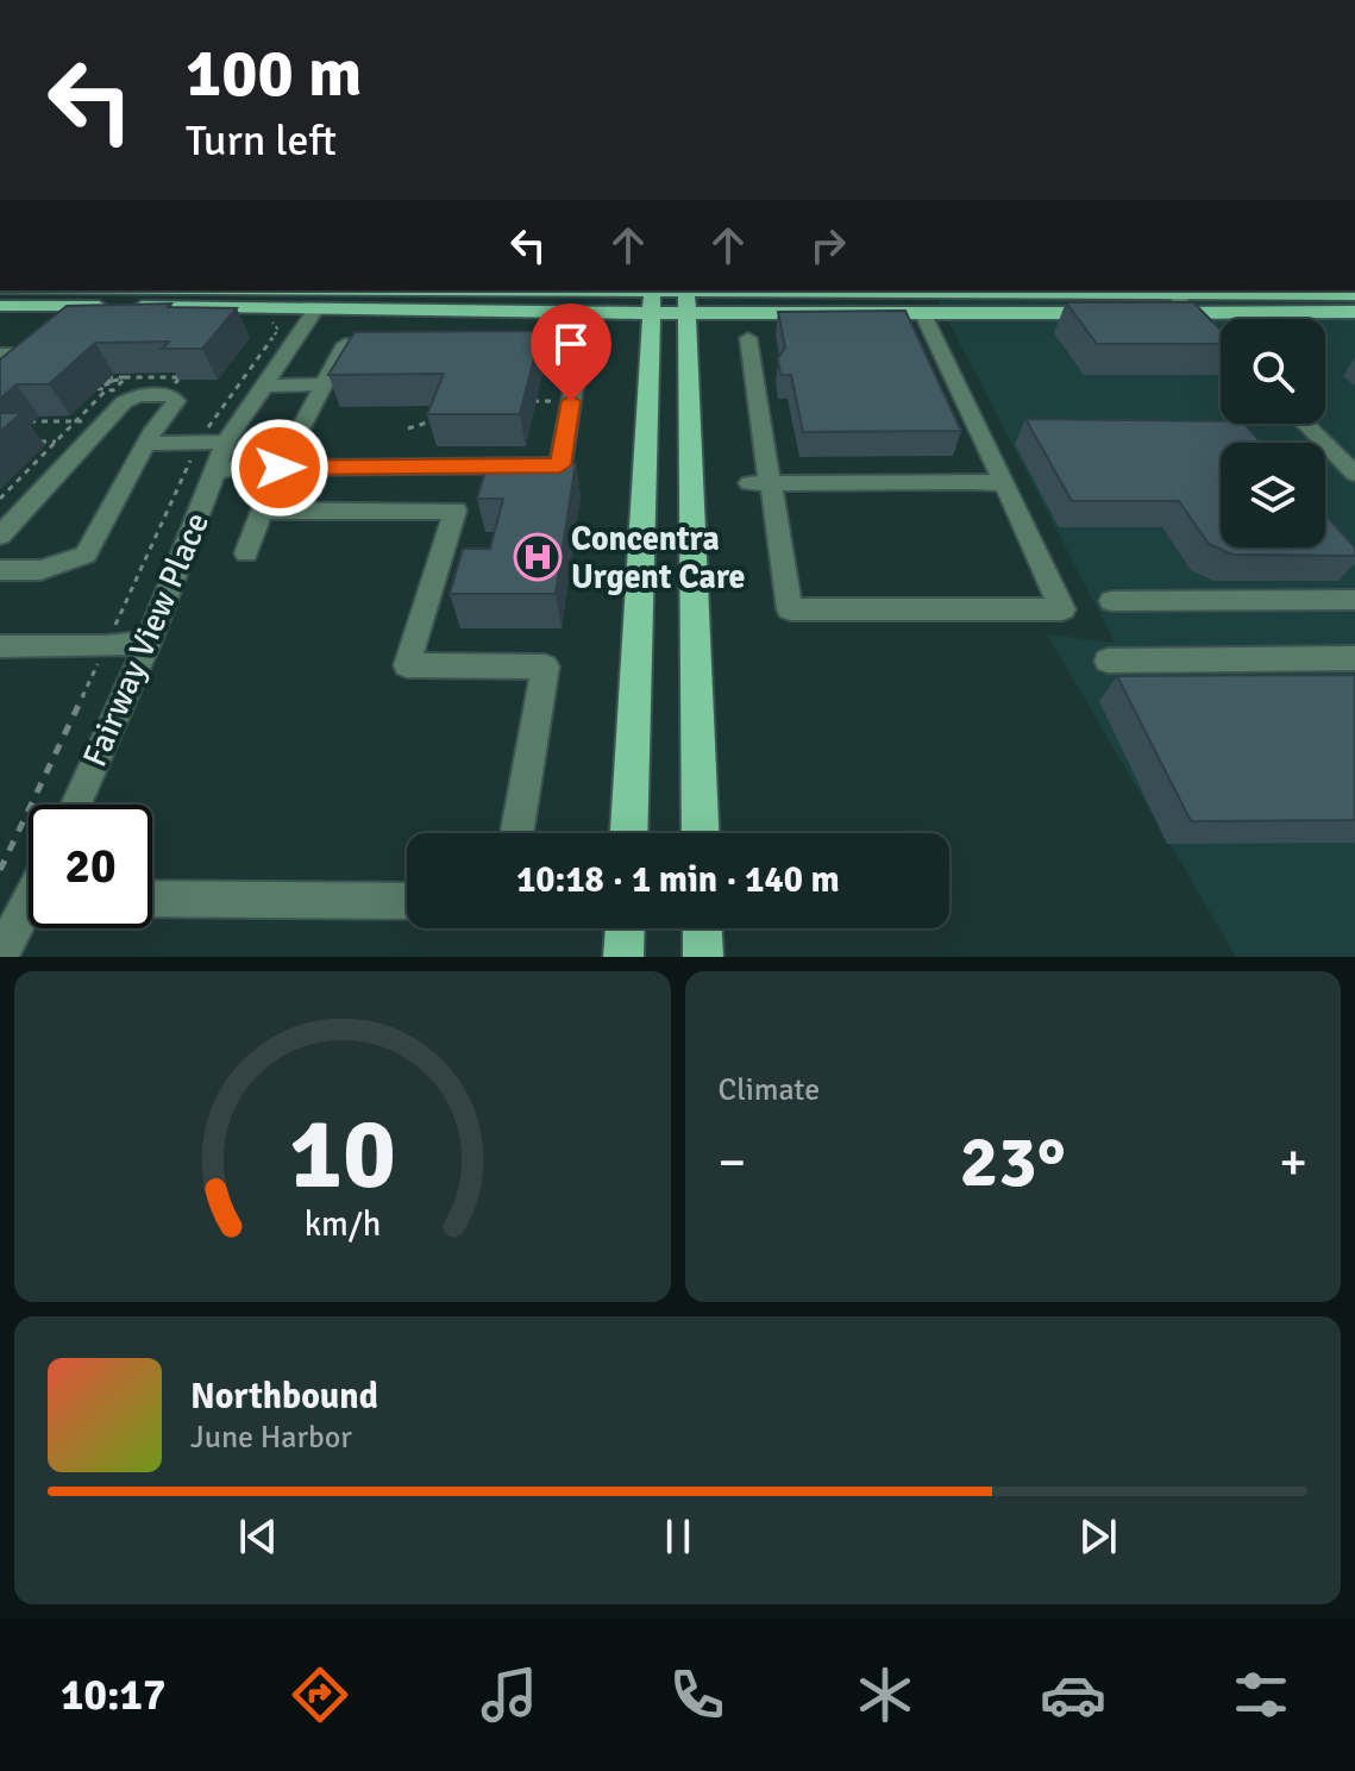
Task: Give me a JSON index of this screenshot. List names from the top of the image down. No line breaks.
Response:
{"streets":{"street":["Fairway View Place"]},"places":{"hospital":["Concentra Urgent Care"]},"page":{"turn":["100 m","Turn left"],"limit":"20","trip":"10:18 · 1 min · 140 m","tile":"Climate","heat":["−","23°","+"],"song":["Northbound","June Harbor"],"tabs":"10:17","gauge":["10","km/h"]}}
